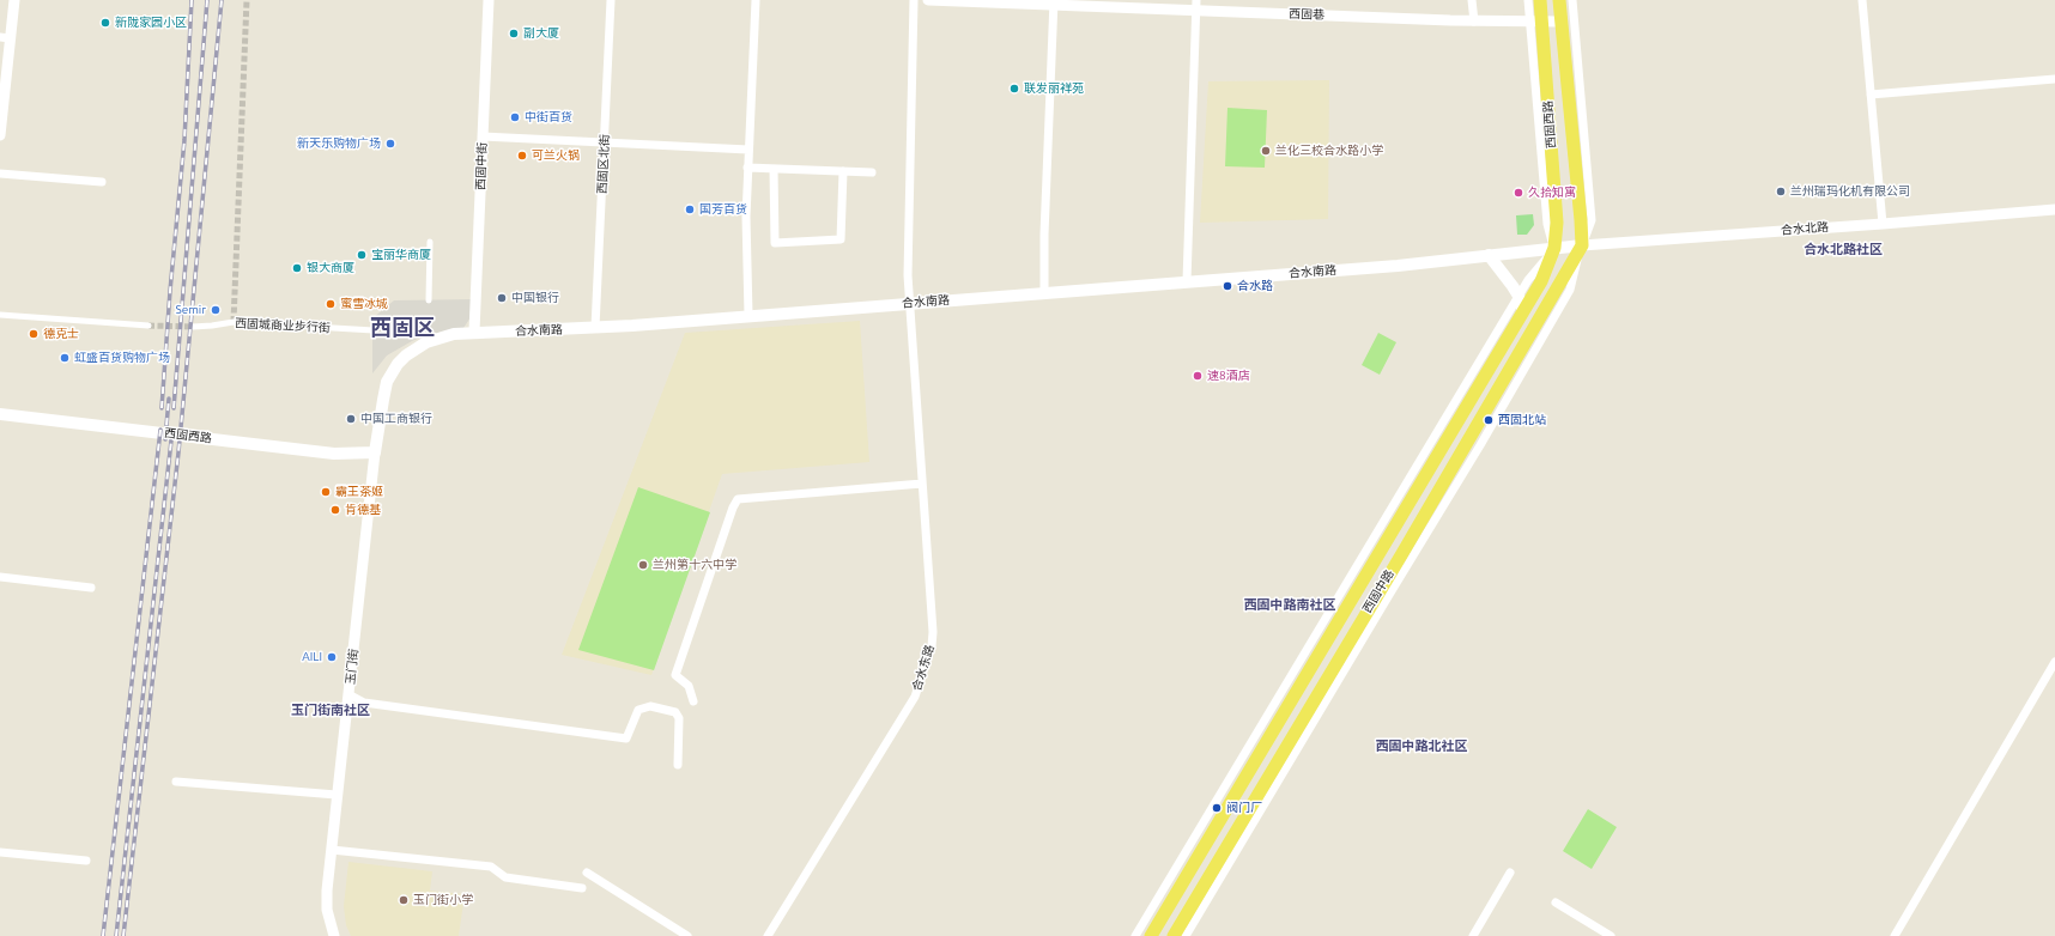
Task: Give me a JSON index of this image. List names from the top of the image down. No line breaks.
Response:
{"streets":{"main road":["西固西路","合水北路","合水南路","西固中路"],"street":["西固巷","西固区北街","西固中街","西固城商业步行街","玉门街","合水东路"]},"crossings":[["西固巷","西固西路"],["西固西路","合水北路"],["西固西路","合水南路"],["西固西路","西固中路"],["西固西路","玉门街"],["西固区北街","合水南路"],["西固中街","合水南路"],["合水北路","合水南路"],["合水北路","西固中路"],["合水南路","西固中路"],["合水南路","玉门街"],["合水南路","合水东路"]],"districts":["合水北路社区","西固区","西固中路南社区","玉门街南社区","西固中路北社区"],"places":["新陇家园小区","副大厦","联发丽祥苑","中街百货","新天乐购物广场","兰化三校合水路小学","可兰火锅","兰州瑞玛化机有限公司","久拾知寓","国芳百货","宝丽华商厦","银大商厦","合水路","中国银行","蜜雪冰城","Semir","德克士","虹盛百货购物广场","速8酒店","中国工商银行","西固北站","霸王茶姬","肯德基","兰州第十六中学","AILI","阀门厂","玉门街小学"]}
